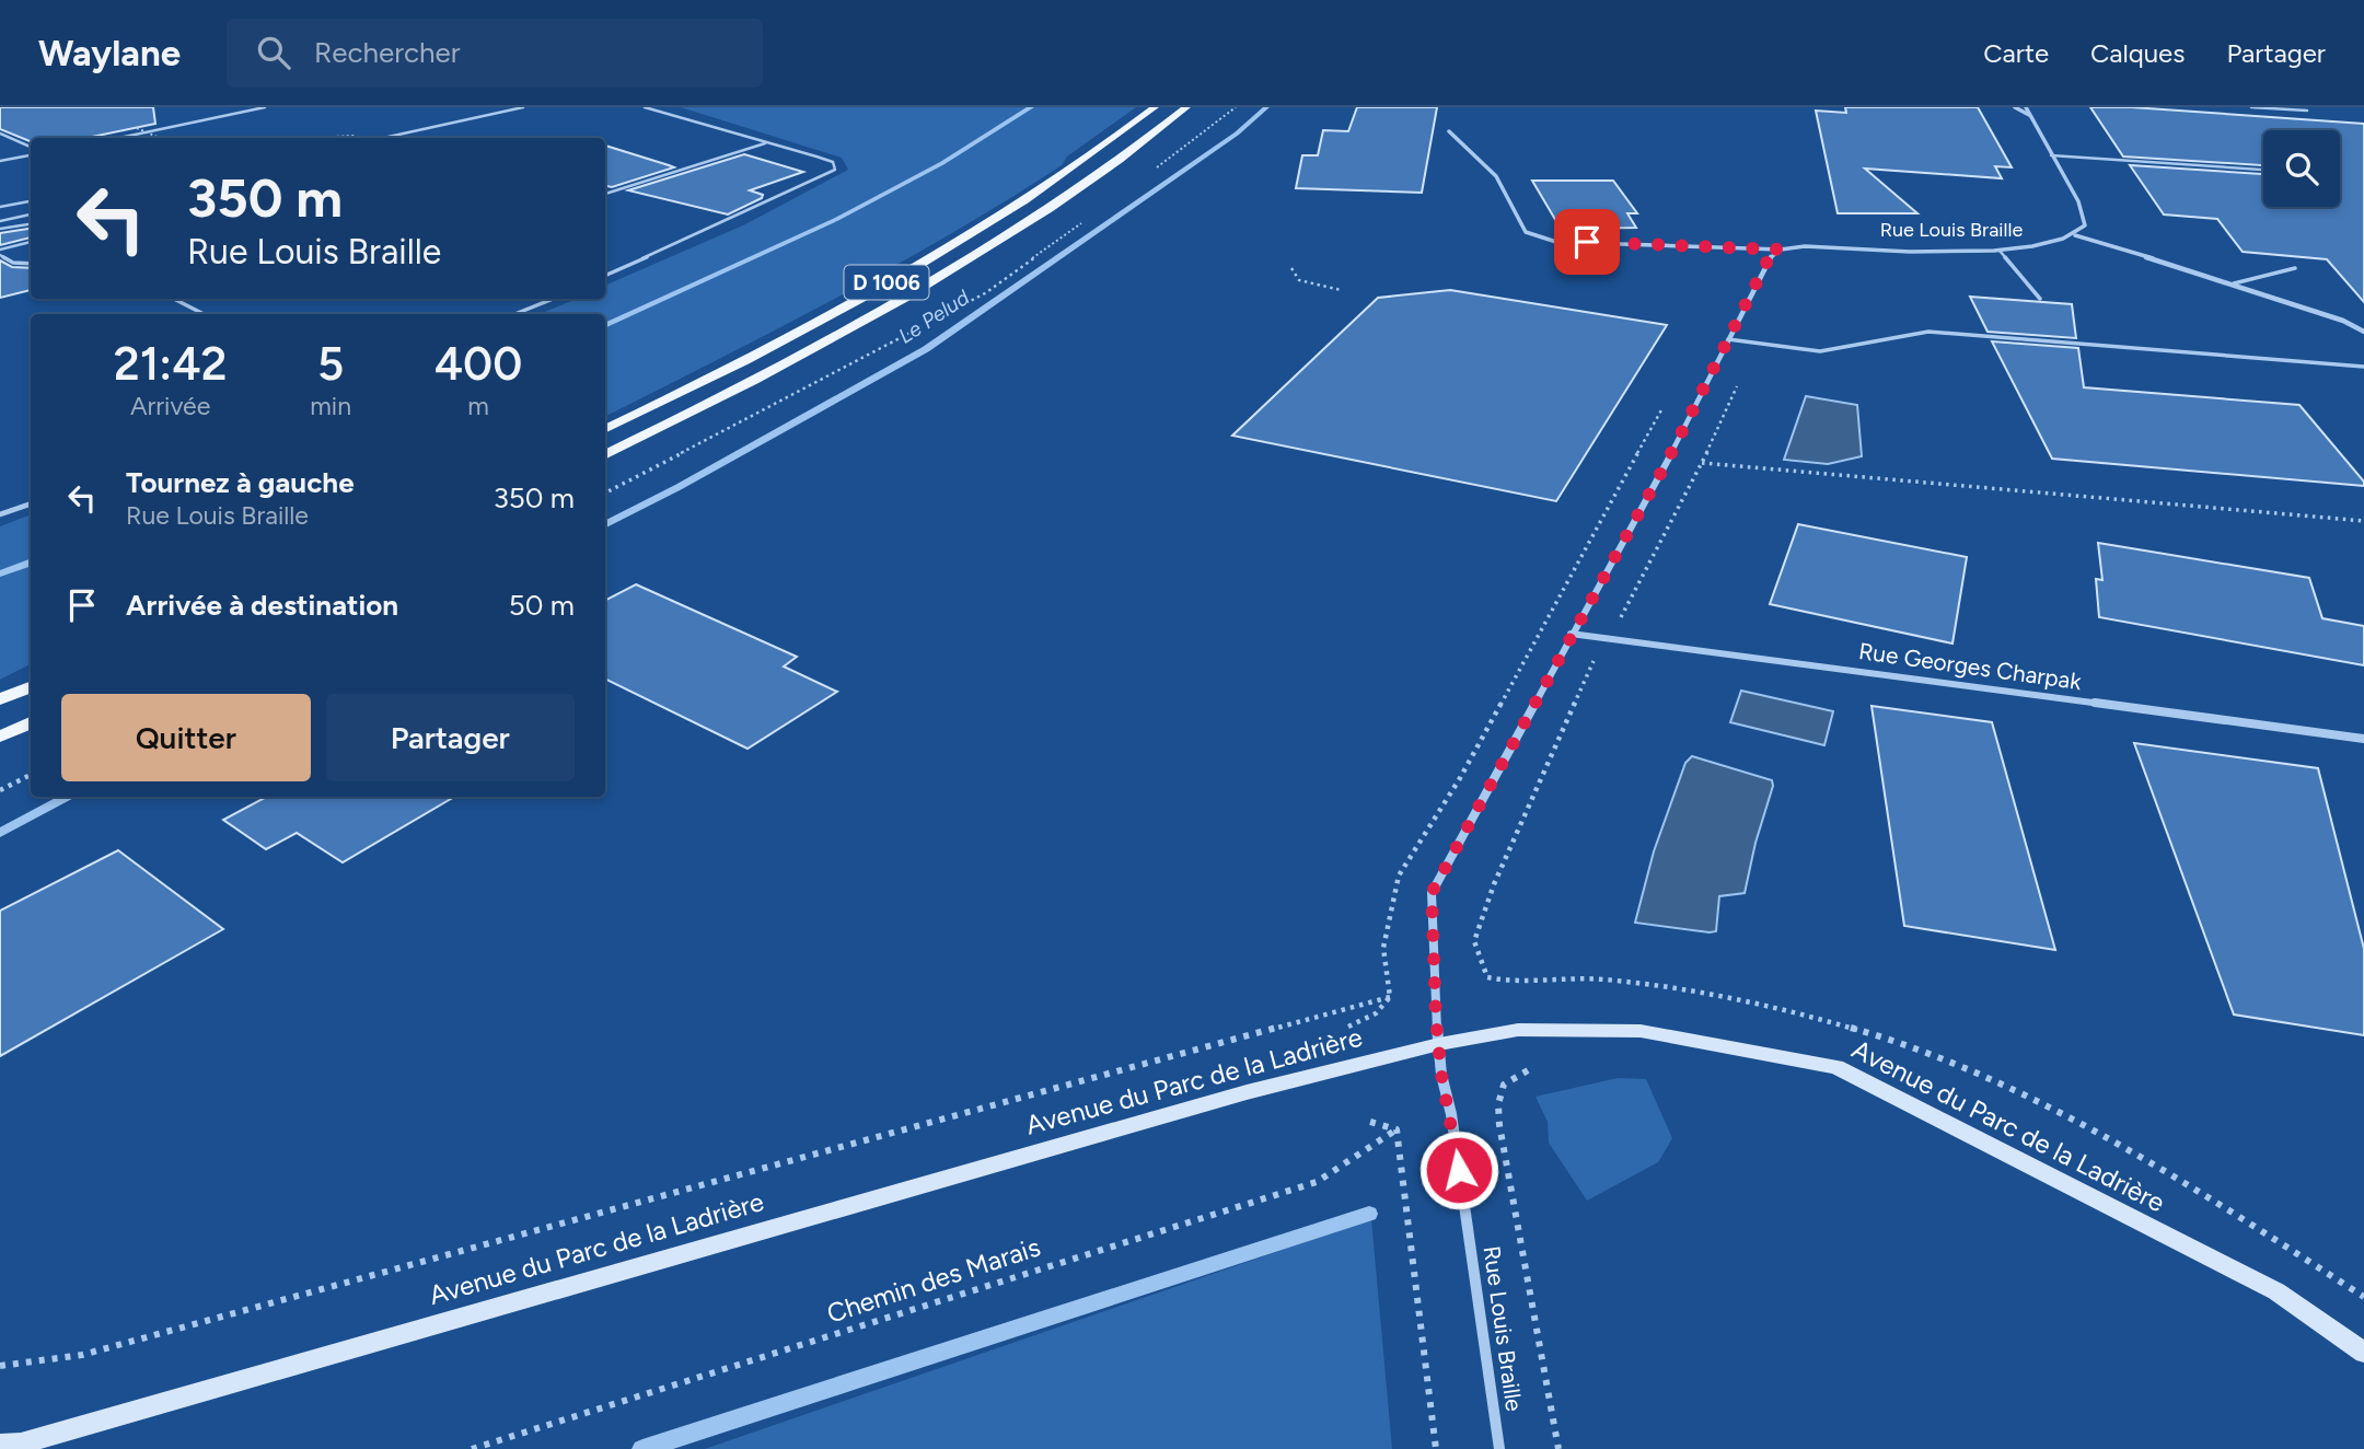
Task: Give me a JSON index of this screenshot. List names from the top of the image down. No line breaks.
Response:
{"streets":{"main road":["D 1006"],"street":["Rue Louis Braille","Rue Georges Charpak","Avenue du Parc de la Ladrière"],"path":["Chemin des Marais"]},"crossings":[["Rue Louis Braille","Rue Georges Charpak"],["Rue Louis Braille","Avenue du Parc de la Ladrière"]],"water":["Le Pelud"],"page":{"header":"Waylane","search":"Rechercher","nav":["Carte","Calques","Partager"],"turn":["350 m","Rue Louis Braille"],"eta":["21:42","Arrivée","5","min","400","m"],"list":[{"name":"Tournez à gauche","note":"Rue Louis Braille","value":"350 m"},{"name":"Arrivée à destination","value":"50 m"}],"buttons":["Quitter","Partager"]}}
